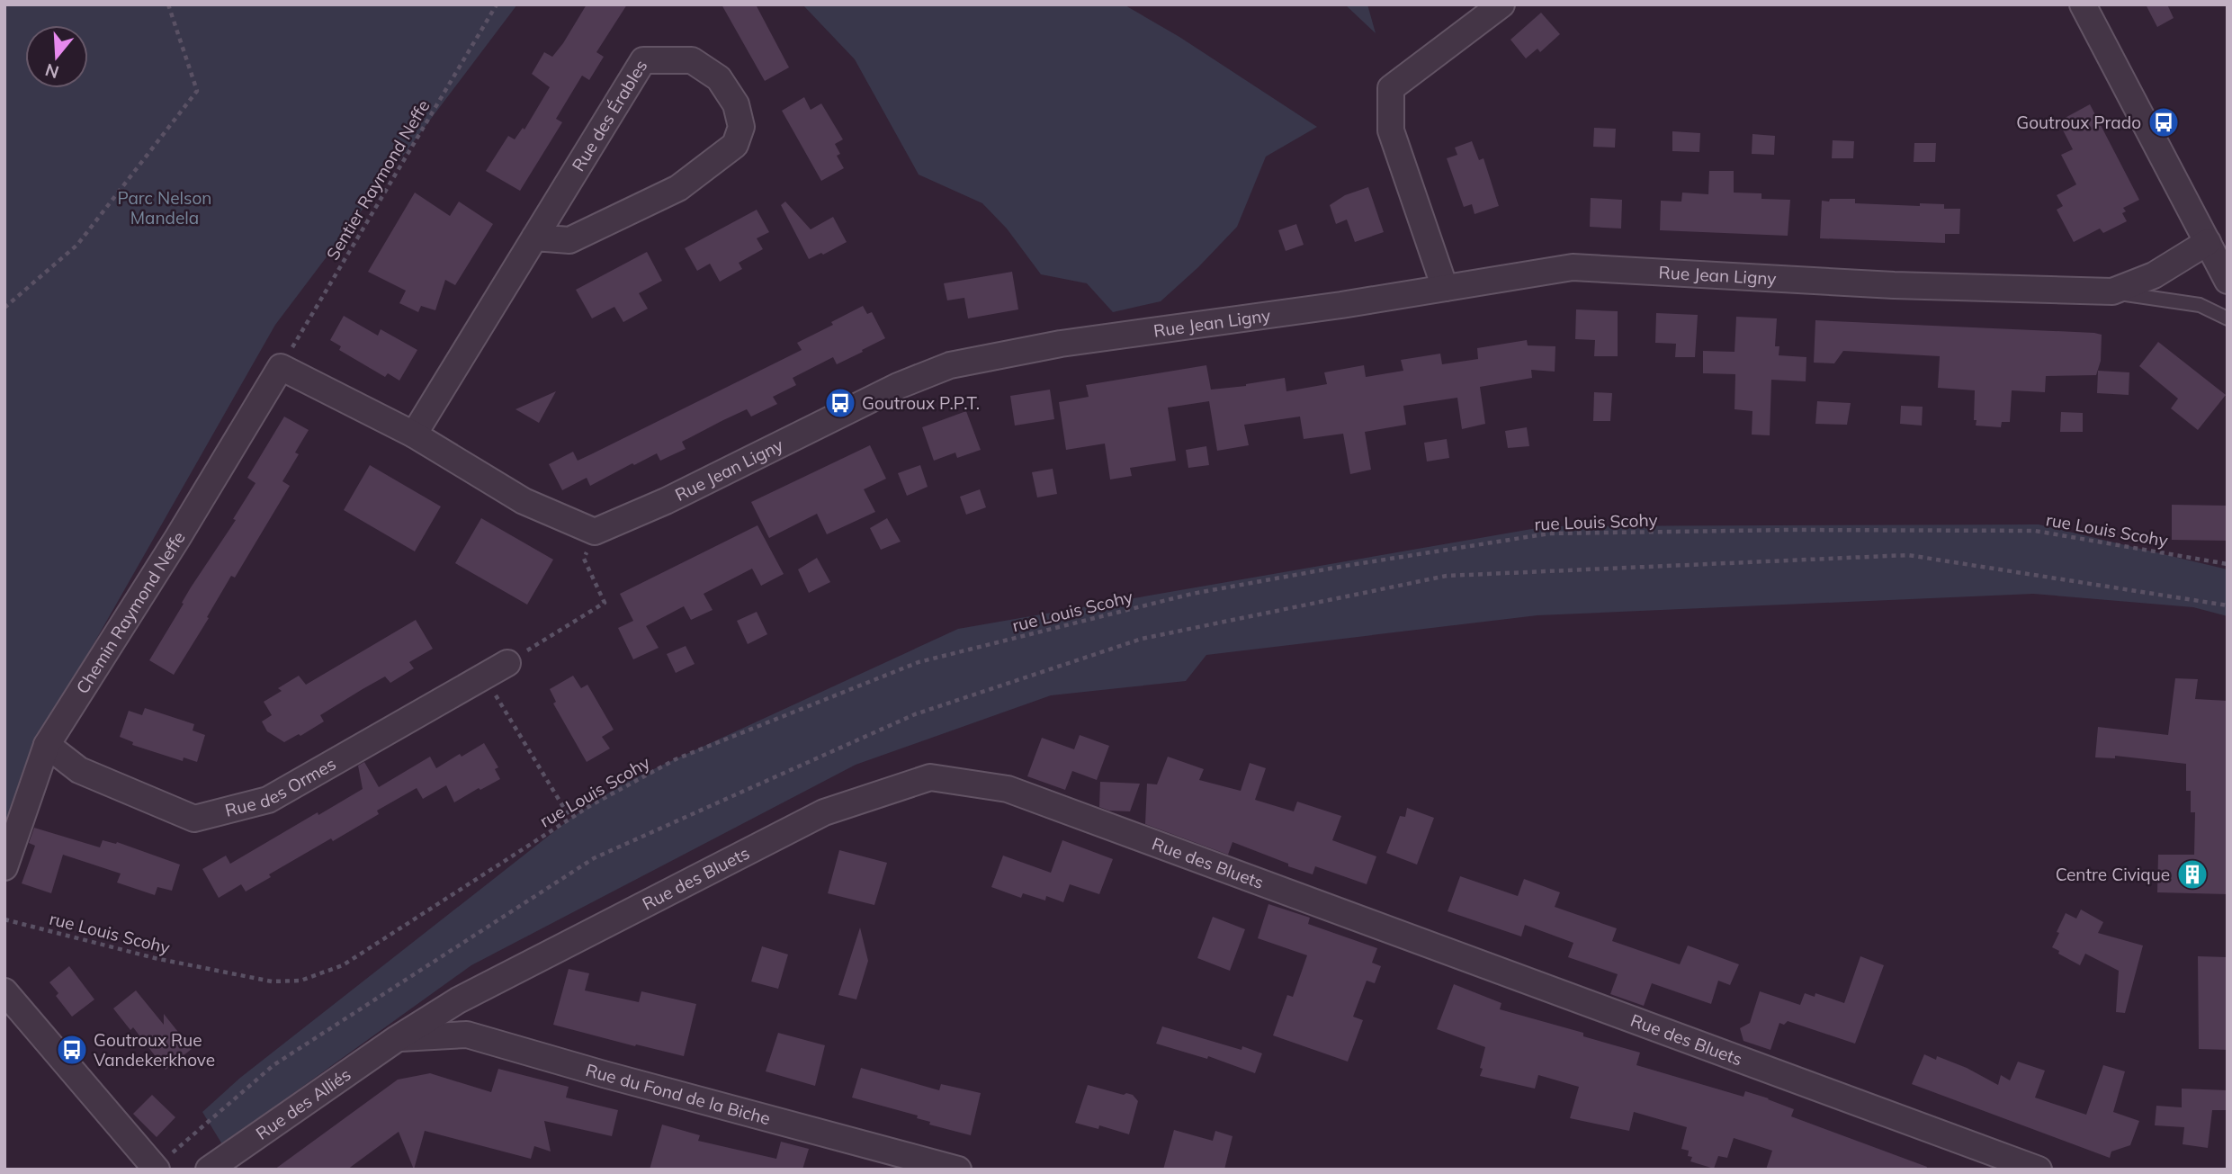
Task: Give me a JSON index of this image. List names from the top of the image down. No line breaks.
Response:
{"streets":{"street":["Rue des Érables","Rue Jean Ligny","Chemin Raymond Neffe","Rue des Ormes","Rue des Bluets","Rue du Fond de la Biche","Rue des Alliés"],"path":["Sentier Raymond Neffe","rue Louis Scohy"]},"crossings":[["Sentier Raymond Neffe","Chemin Raymond Neffe"],["Chemin Raymond Neffe","Rue des Ormes"],["Rue des Bluets","Rue du Fond de la Biche"],["Rue des Bluets","Rue des Alliés"],["Rue du Fond de la Biche","Rue des Alliés"]],"parks":["Parc Nelson Mandela"],"places":{"bus stop":["Goutroux Prado","Goutroux P.P.T.","Goutroux Rue Vandekerkhove"],"building":["Centre Civique"]},"north":"bottom"}
